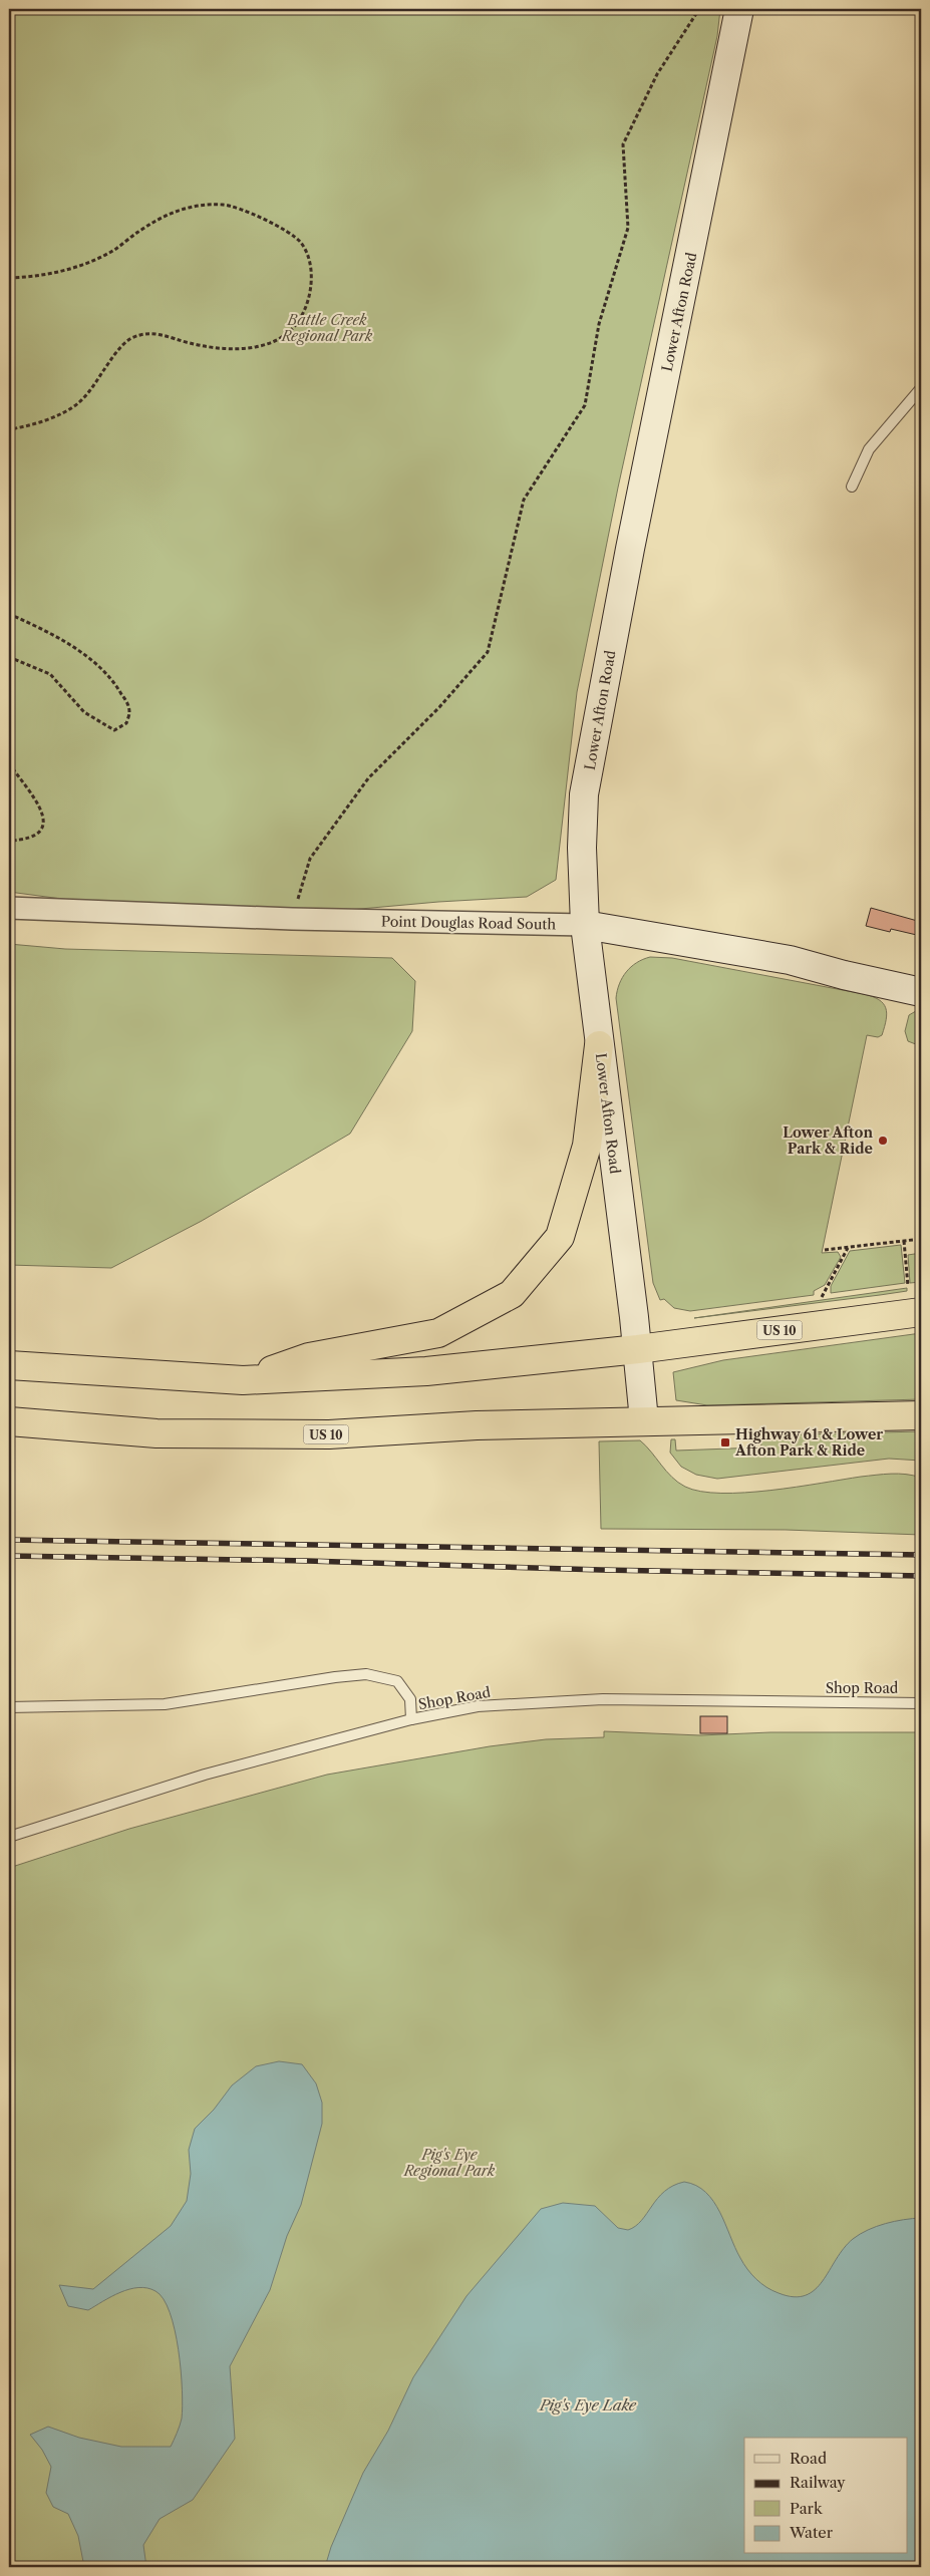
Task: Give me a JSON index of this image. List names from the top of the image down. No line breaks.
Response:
{"streets":{"highway":["US 10"],"main road":["Lower Afton Road","Point Douglas Road South"],"lane":["Shop Road"]},"crossings":[["Lower Afton Road","Point Douglas Road South"],["Lower Afton Road","US 10"]],"water":["Pig's Eye Lake"],"parks":["Battle Creek Regional Park","Pig's Eye Regional Park"],"places":{"other":["Lower Afton Park & Ride"],"transit":["Highway 61 & Lower Afton Park & Ride"]},"legend":["Road","Railway","Park","Water"]}
